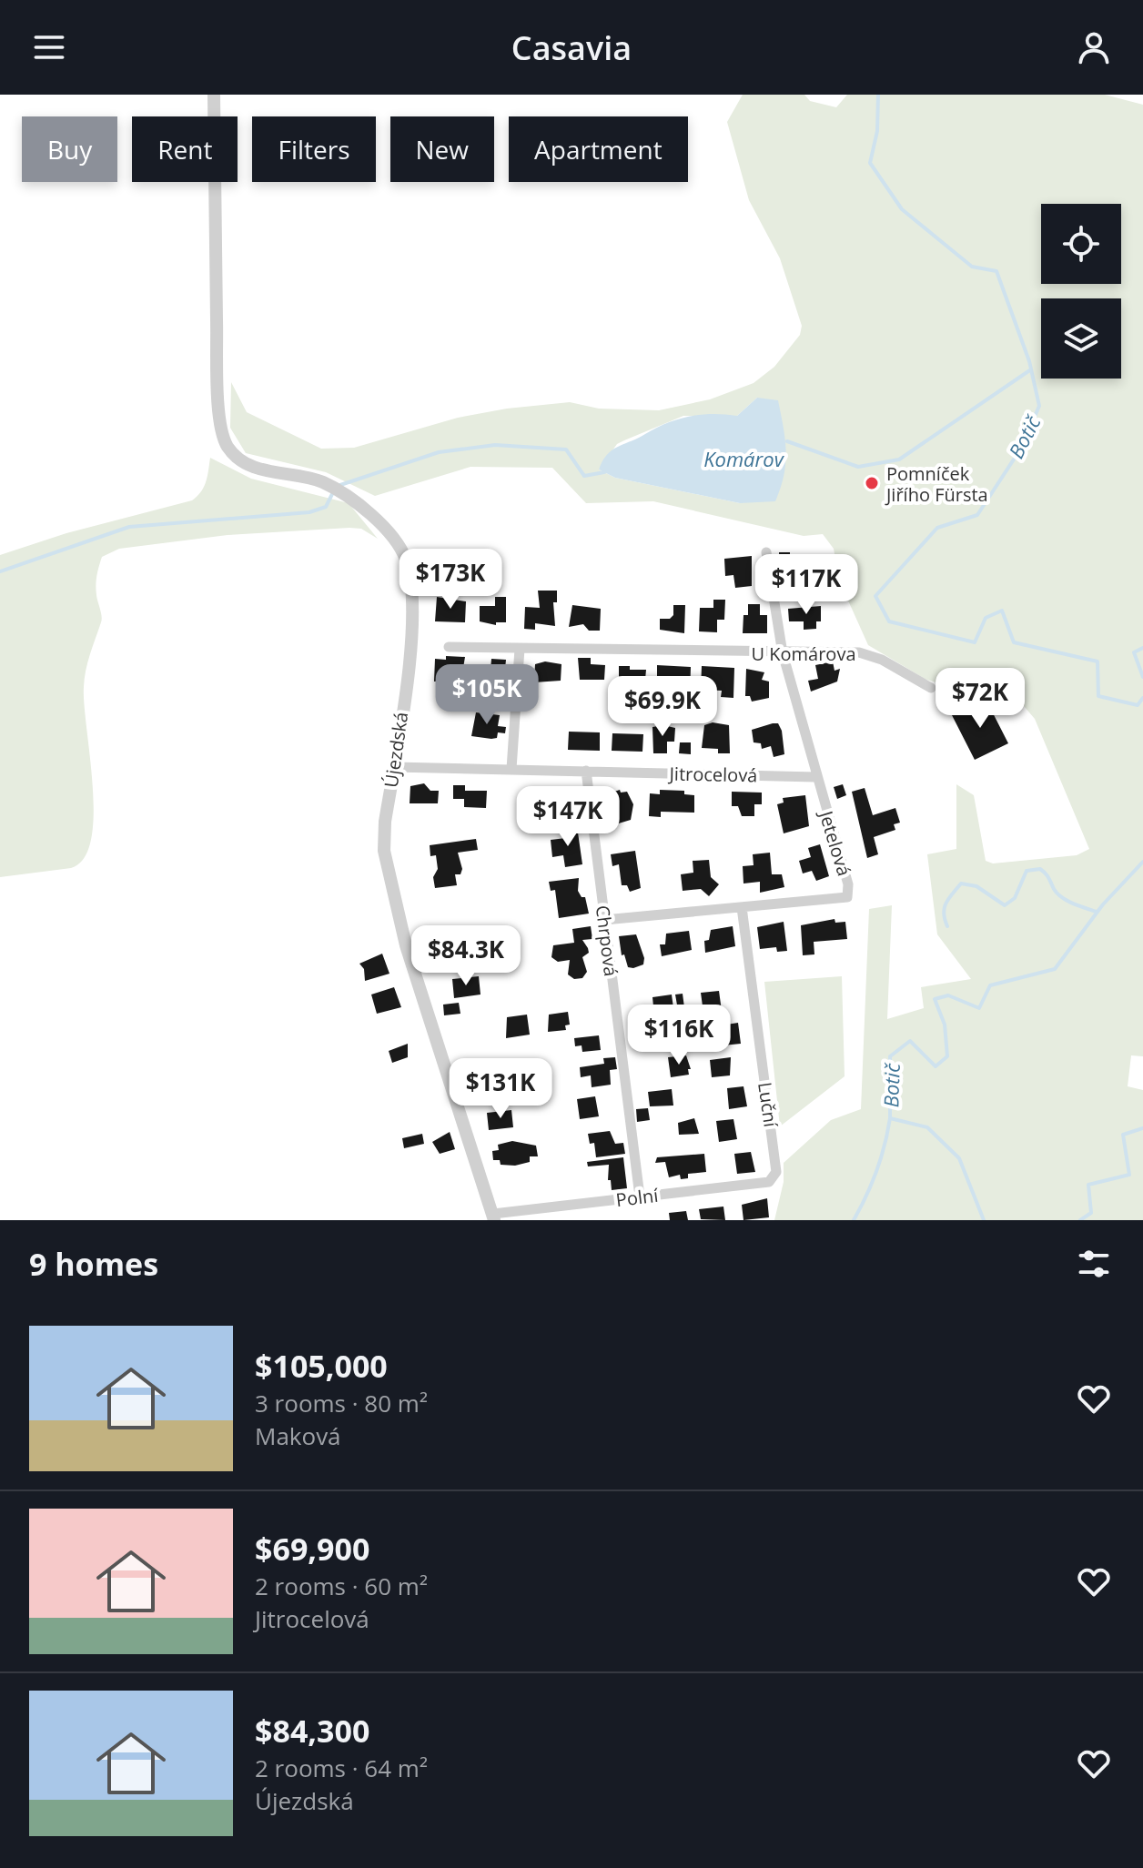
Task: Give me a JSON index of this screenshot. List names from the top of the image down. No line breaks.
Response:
{"streets":{"street":["U Komárova","Újezdská","Jitrocelová","Jetelová","Chrpová","Luční","Polní"]},"crossings":[["U Komárova","Jetelová"],["Újezdská","Jitrocelová"],["Újezdská","Polní"],["Jitrocelová","Jetelová"],["Jitrocelová","Chrpová"],["Jetelová","Chrpová"],["Jetelová","Luční"],["Chrpová","Polní"],["Luční","Polní"]],"water":["Botič","Komárov"],"places":["Pomníček Jiřího Fürsta"],"page":{"header":"Casavia","chip":["Buy","Rent","Filters","New","Apartment"],"price":["$173K","$117K","$105K","$72K","$69.9K","$147K","$84.3K","$116K","$131K"],"heading":"9 homes","list":[{"name":"$105,000","note":"3 rooms · 80 m² · Maková"},{"name":"$69,900","note":"2 rooms · 60 m² · Jitrocelová"},{"name":"$84,300","note":"2 rooms · 64 m² · Újezdská"}]}}
